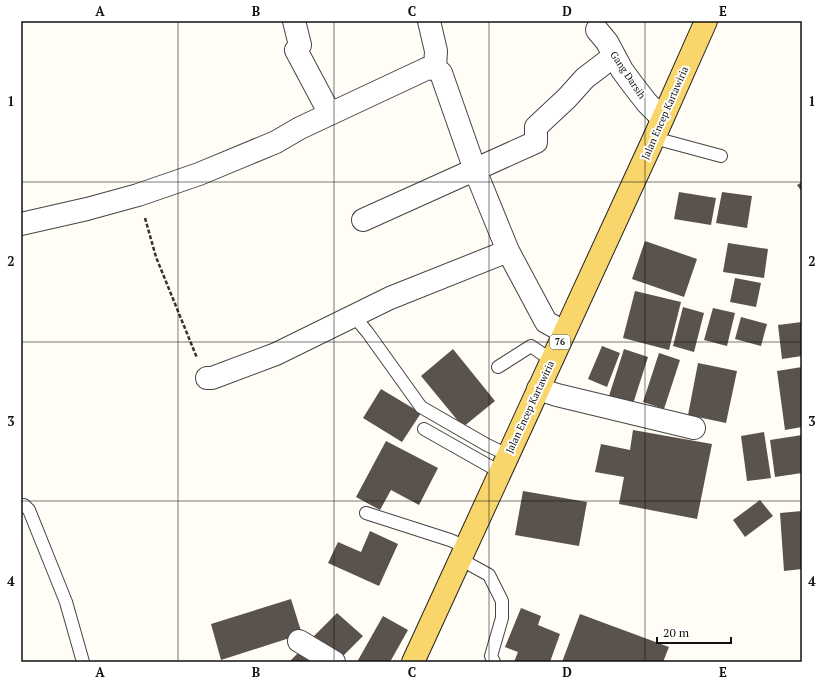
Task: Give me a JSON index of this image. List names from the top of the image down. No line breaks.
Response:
{"streets":{"main road":["Jalan Encep Kartawiria","76"],"street":["Gang Darsih"]},"crossings":[["Gang Darsih","Jalan Encep Kartawiria"]],"scale_bar":"20 m","grid":{"columns":["A","B","C","D","E"],"rows":["1","2","3","4"]}}
